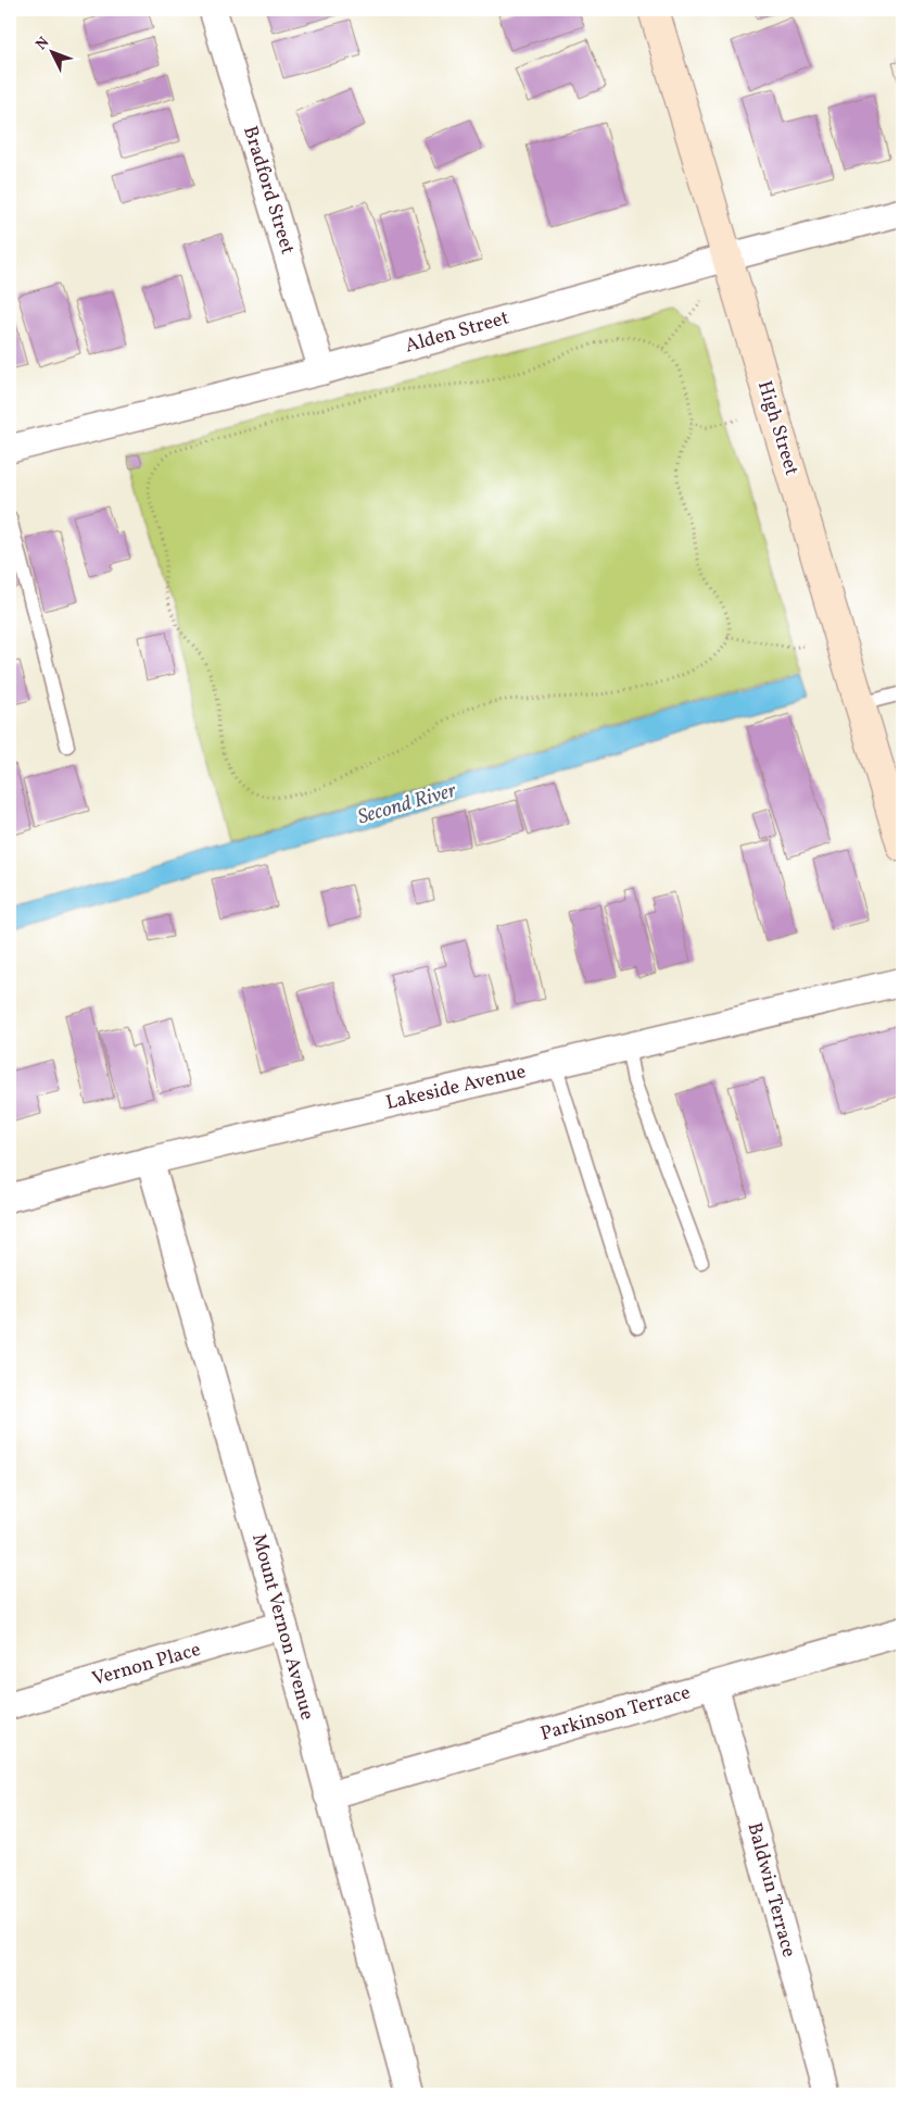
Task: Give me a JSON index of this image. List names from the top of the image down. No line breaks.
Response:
{"streets":{"main road":["High Street"],"street":["Bradford Street","Alden Street","Lakeside Avenue","Mount Vernon Avenue","Vernon Place","Parkinson Terrace","Baldwin Terrace"]},"crossings":[["Bradford Street","Alden Street"],["Alden Street","High Street"],["Lakeside Avenue","Mount Vernon Avenue"],["Mount Vernon Avenue","Vernon Place"],["Mount Vernon Avenue","Parkinson Terrace"],["Parkinson Terrace","Baldwin Terrace"]],"water":["Second River"],"north":"top left"}
